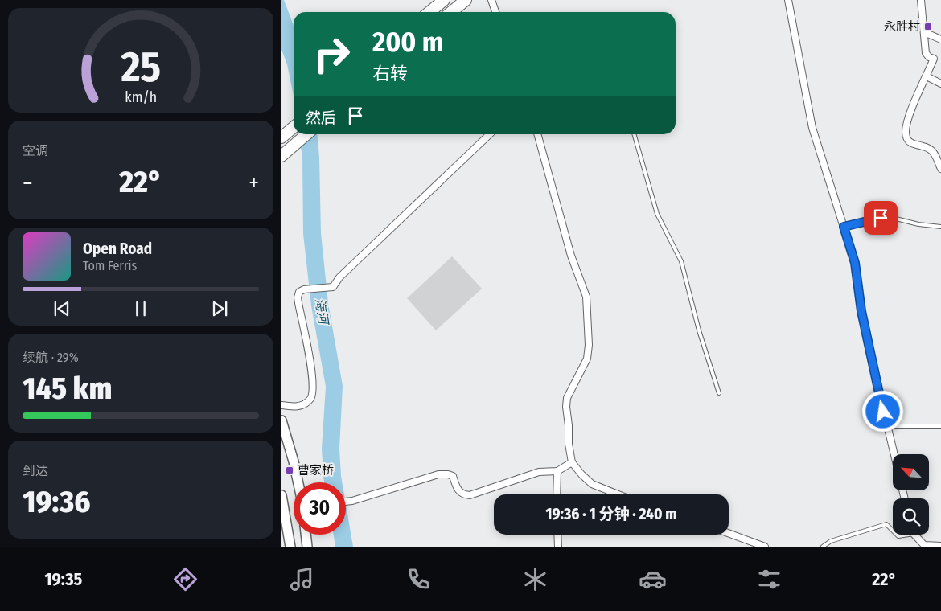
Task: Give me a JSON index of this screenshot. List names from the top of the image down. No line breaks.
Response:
{"water":["海河"],"places":{"transit":["永胜村","曹家桥"]},"north":"top left","page":{"turn":["200 m","右转"],"then":"然后","tile":["空调",["续航 · 29%","145 km"],["到达","19:36"]],"heat":["−","22°","+"],"song":["Open Road","Tom Ferris"],"limit":"30","trip":"19:36 · 1 分钟 · 240 m","tabs":["19:35","22°"],"gauge":["25","km/h"]}}
